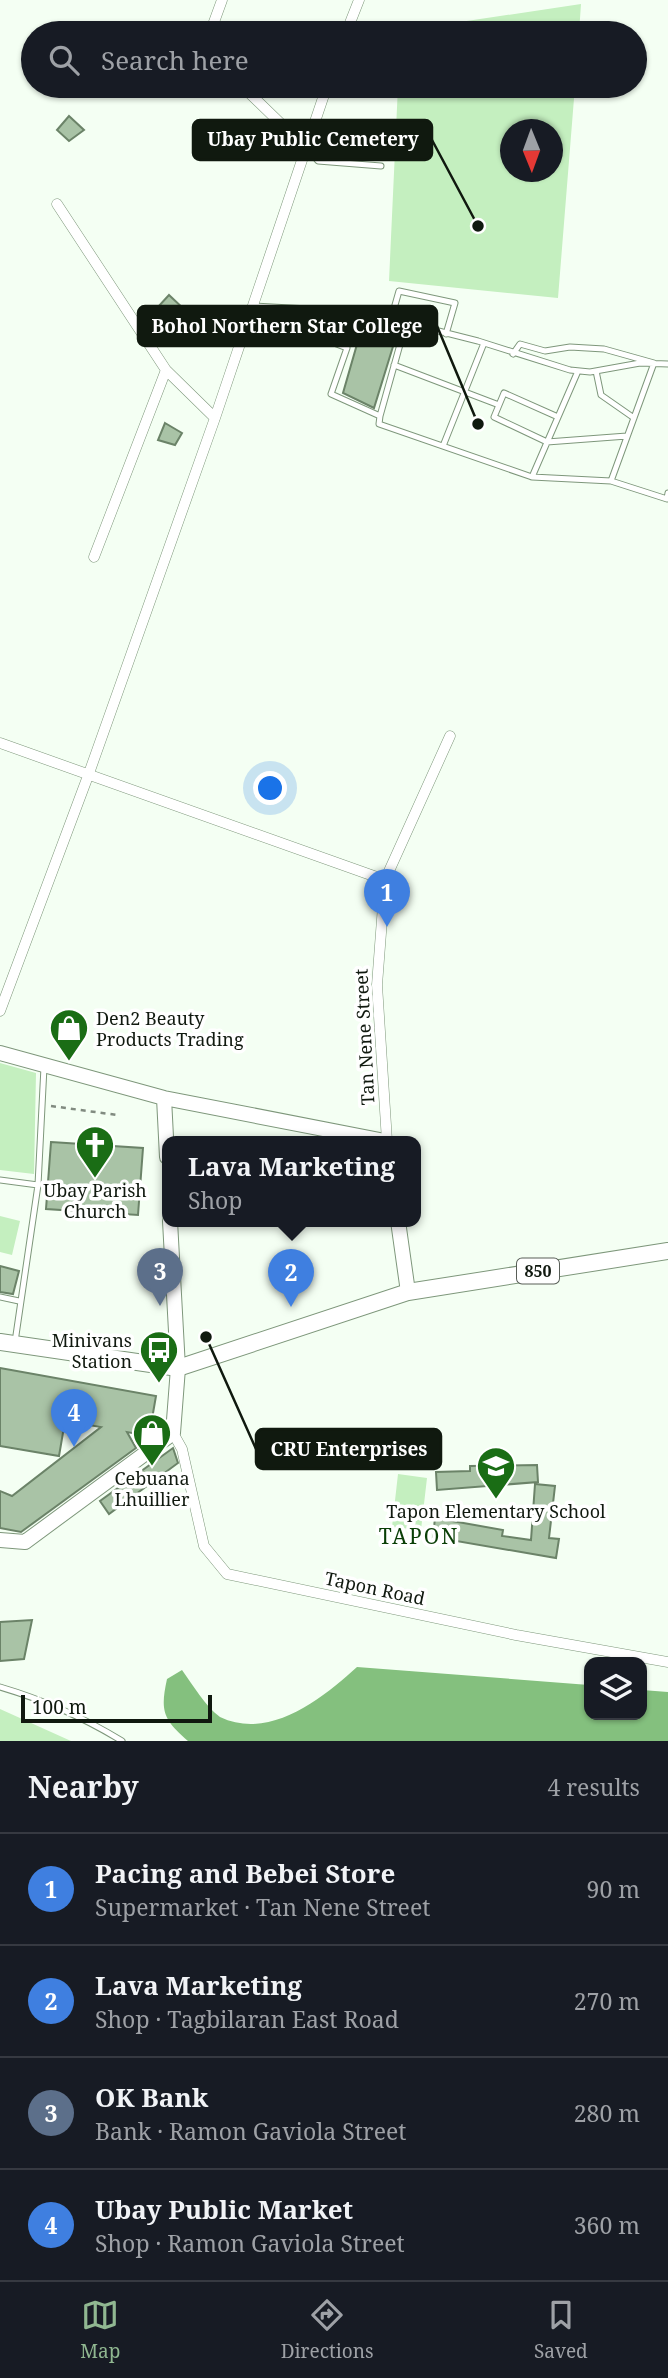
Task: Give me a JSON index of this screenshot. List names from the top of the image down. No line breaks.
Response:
{"streets":{"main road":["850"],"street":["Tan Nene Street","Tapon Road"]},"districts":["TAPON"],"places":{"other":["Ubay Public Cemetery","Bohol Northern Star College","CRU Enterprises"],"shop":["Den2 Beauty Products Trading","Cebuana Lhuillier"],"church":["Ubay Parish Church"],"bus stop":["Minivans Station"],"school or university":["Tapon Elementary School"]},"scale_bar":"100 m","north":"bottom","page":{"search":"Search here","pins":["1","3","2","4"],"popup":["Lava Marketing","Shop"],"scale":"100 m","heading":["Nearby","4 results"],"list":[{"mark":"1","name":"Pacing and Bebei Store","note":"Supermarket · Tan Nene Street","value":"90 m"},{"mark":"2","name":"Lava Marketing","note":"Shop · Tagbilaran East Road","value":"270 m"},{"mark":"3","name":"OK Bank","note":"Bank · Ramon Gaviola Street","value":"280 m"},{"mark":"4","name":"Ubay Public Market","note":"Shop · Ramon Gaviola Street","value":"360 m"}],"nav":["Map","Directions","Saved"]}}
